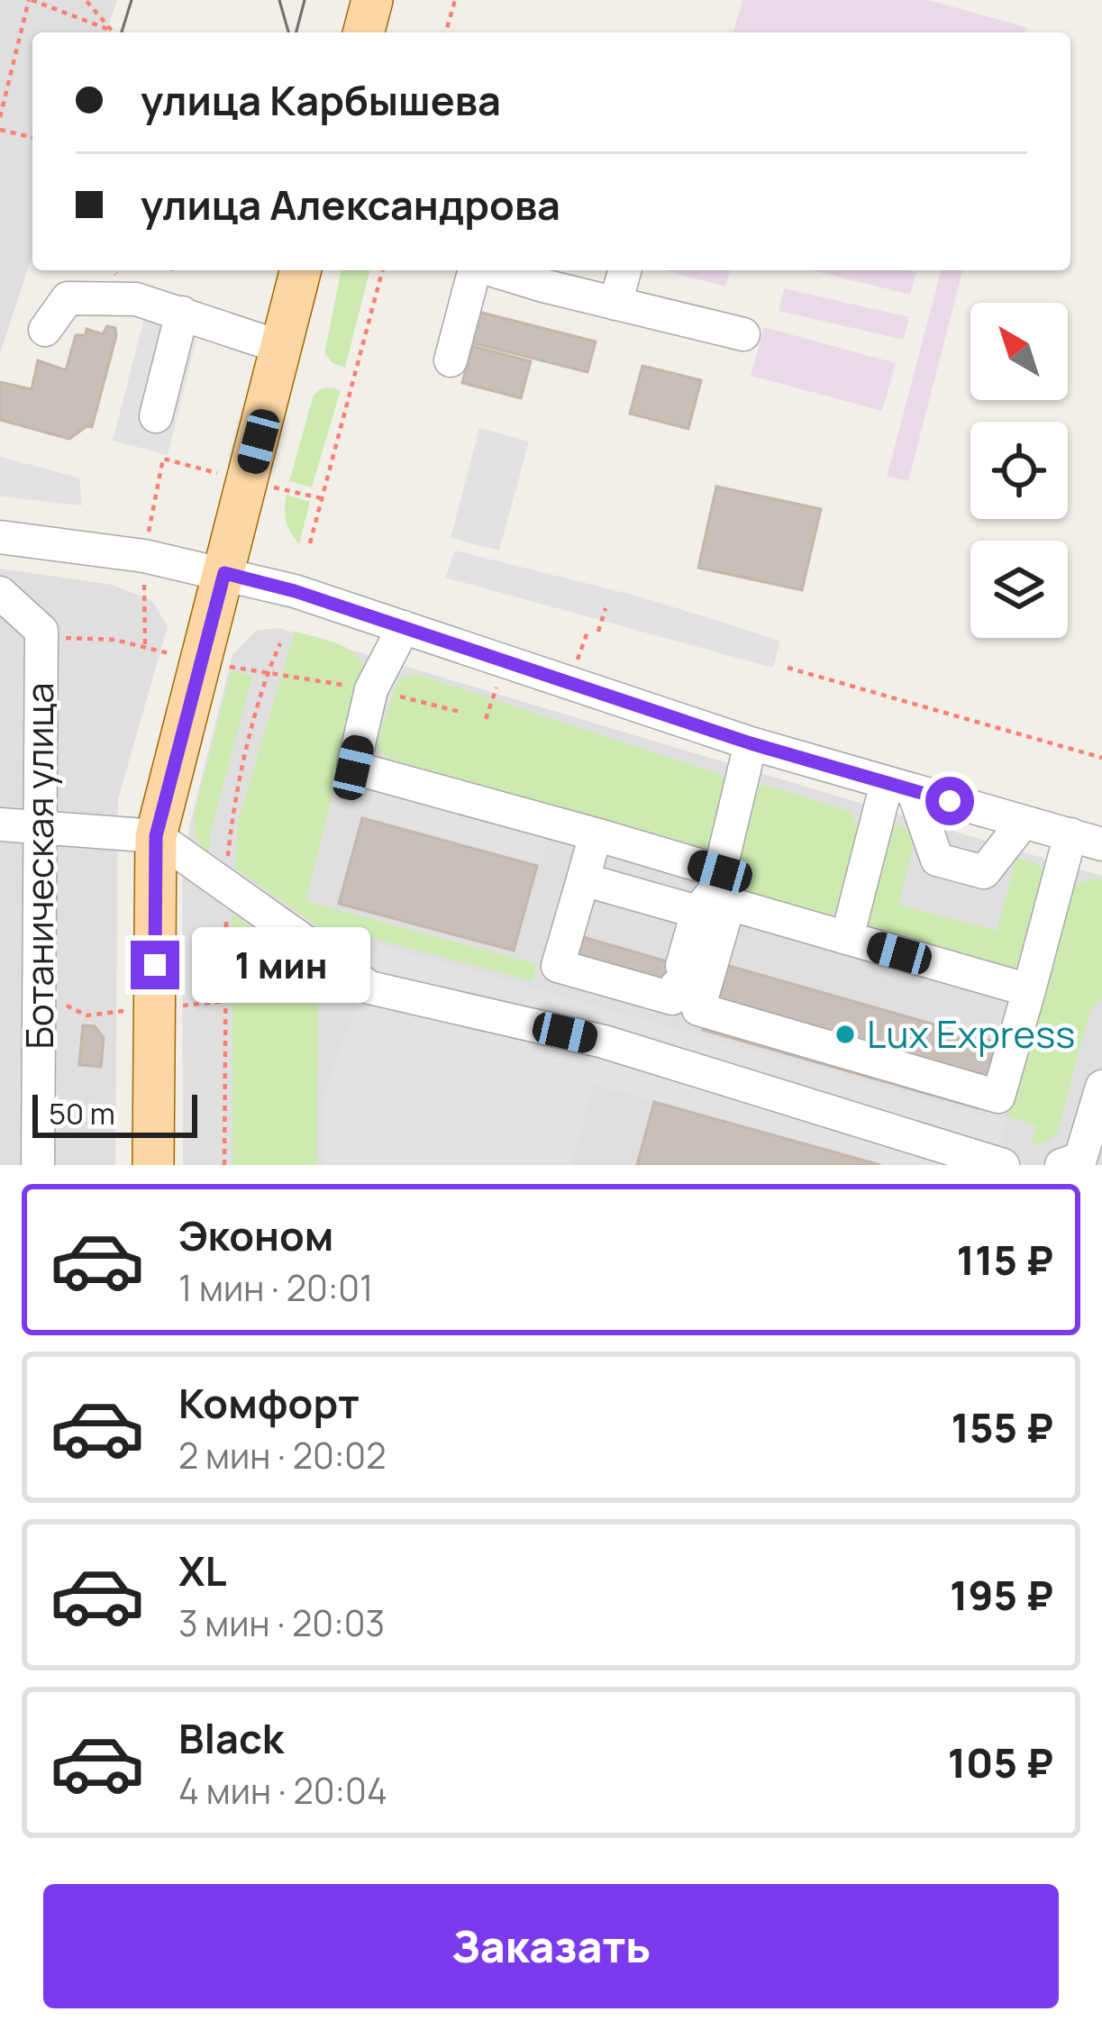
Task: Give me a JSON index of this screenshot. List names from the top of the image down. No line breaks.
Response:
{"streets":{"street":["Ботаническая улица"]},"places":["Lux Express"],"scale_bar":"50 m","north":"top left","page":{"banner":["улица Карбышева","улица Александрова"],"bubble":"1 мин","scale":"50 m","list":[{"name":"Эконом","note":"1 мин · 20:01","value":"115 ₽"},{"name":"Комфорт","note":"2 мин · 20:02","value":"155 ₽"},{"name":"XL","note":"3 мин · 20:03","value":"195 ₽"},{"name":"Black","note":"4 мин · 20:04","value":"105 ₽"}],"buttons":"Заказать"}}
